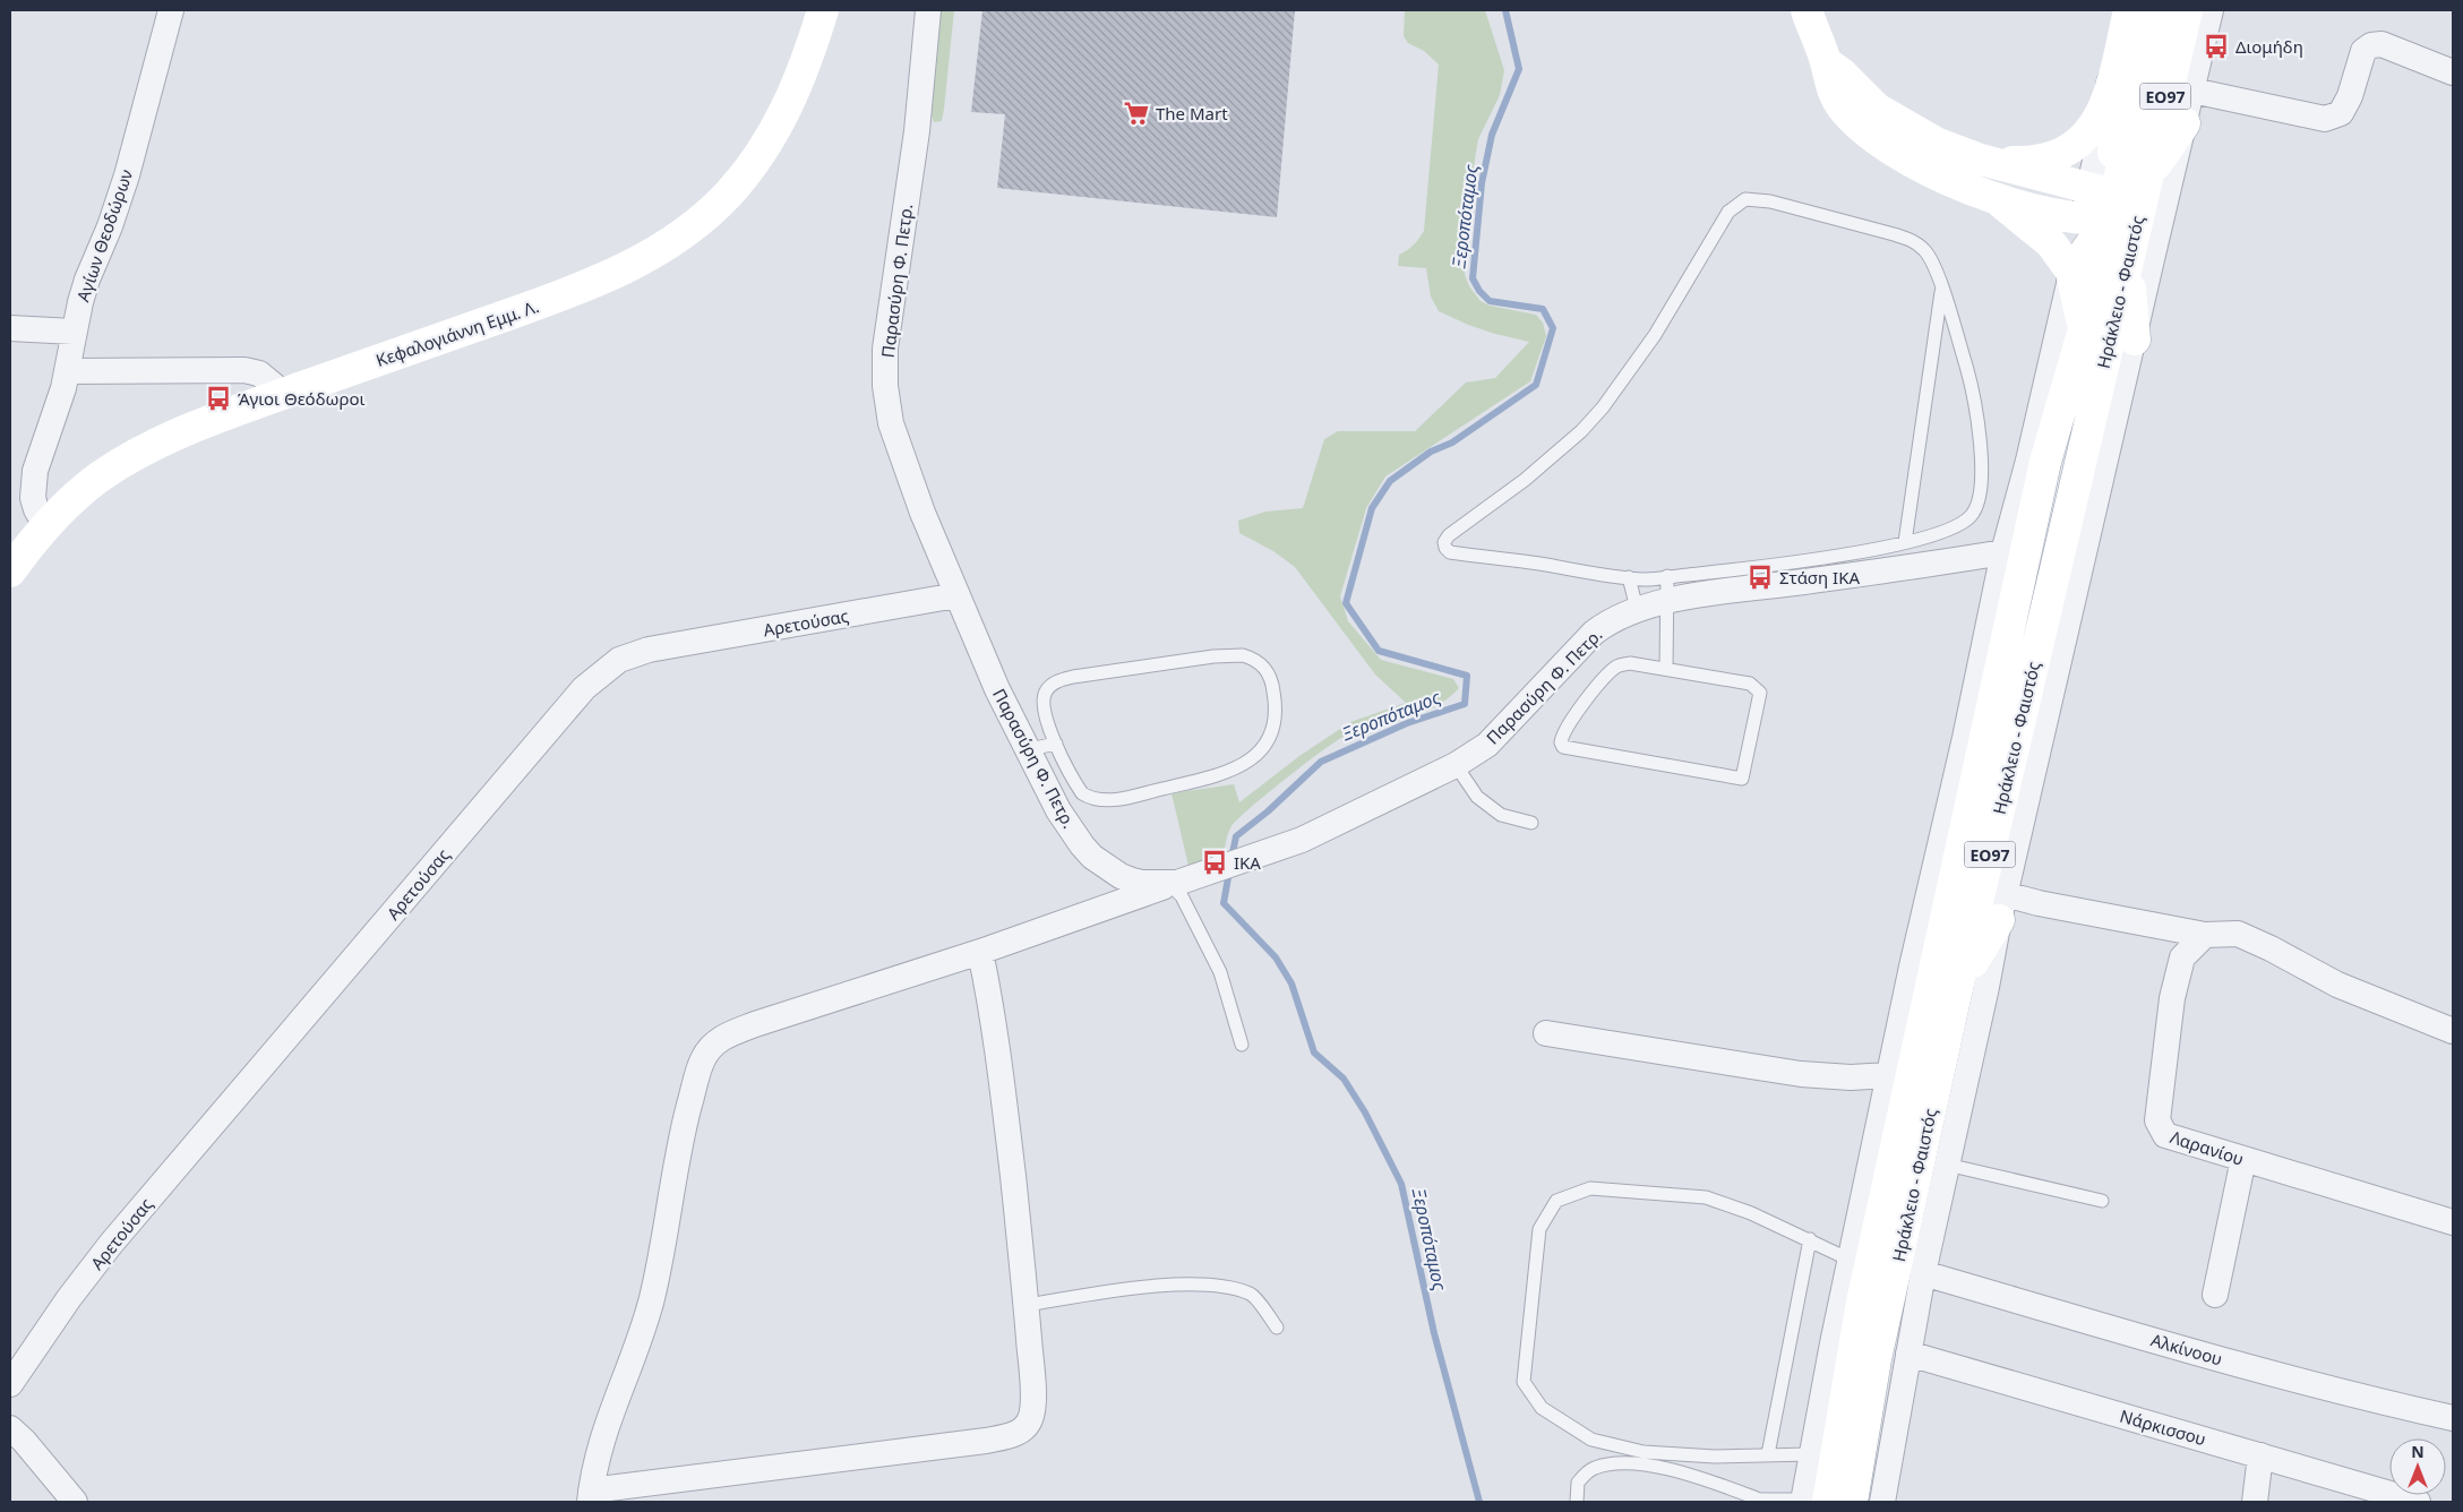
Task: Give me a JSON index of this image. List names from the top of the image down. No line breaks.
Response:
{"streets":{"main road":["ΕΟ97","Ηράκλειο - Φαιστός","Κεφαλογιάννη Εμμ. Λ."],"street":["Αγίων Θεοδώρων","Παρασύρη Φ. Πετρ.","Αρετούσας","Λαρανίου","Αλκίνοου","Νάρκισσου"]},"crossings":[["Αγίων Θεοδώρων","Κεφαλογιάννη Εμμ. Λ."],["Παρασύρη Φ. Πετρ.","Αρετούσας"]],"water":["Ξεροπόταμος"],"places":{"bus stop":["Διομήδη","Άγιοι Θεόδωροι","Στάση ΙΚΑ","IKA"],"supermarket":["The Mart"]},"north":"top"}
